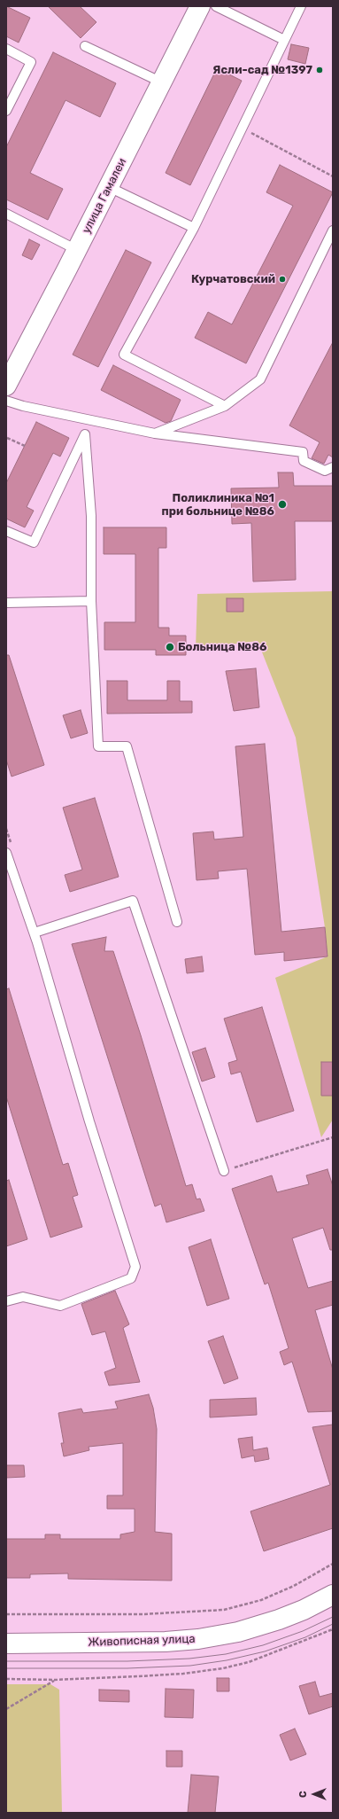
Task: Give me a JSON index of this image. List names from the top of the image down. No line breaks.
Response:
{"streets":{"street":["улица Гамалеи","Живописная улица"]},"places":["Ясли-сад №1397","Курчатовский","Поликлиника №1 при больнице №86","Больница №86"],"north":"left"}
